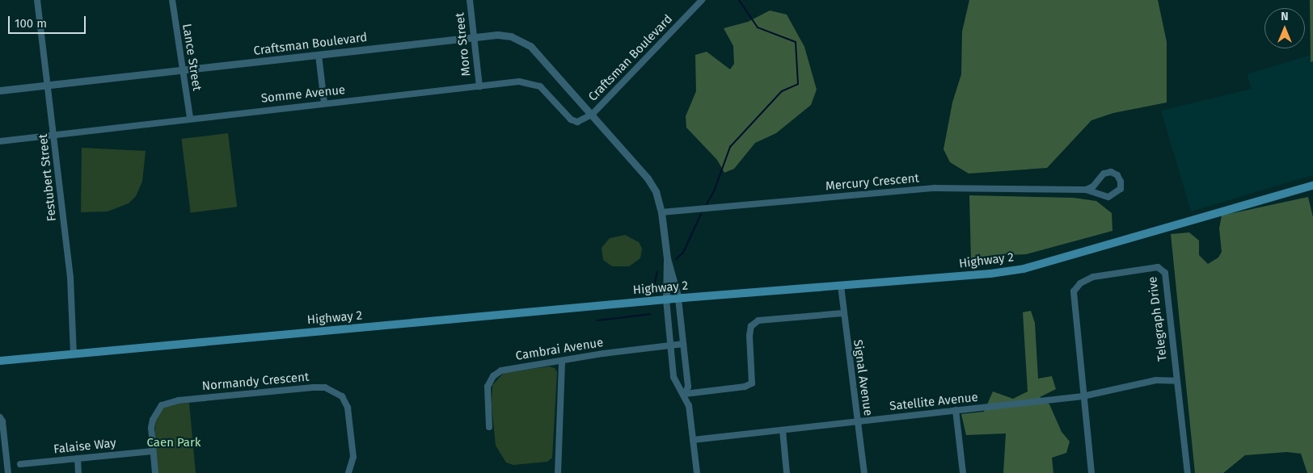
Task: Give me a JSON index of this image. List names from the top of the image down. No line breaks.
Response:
{"streets":{"main road":["Highway 2"],"street":["Craftsman Boulevard","Moro Street","Lance Street","Somme Avenue","Festubert Street","Mercury Crescent","Telegraph Drive","Cambrai Avenue","Signal Avenue","Normandy Crescent","Satellite Avenue","Falaise Way"]},"crossings":[["Craftsman Boulevard","Moro Street"],["Craftsman Boulevard","Lance Street"],["Craftsman Boulevard","Somme Avenue"],["Craftsman Boulevard","Festubert Street"],["Craftsman Boulevard","Mercury Crescent"],["Craftsman Boulevard","Highway 2"],["Moro Street","Somme Avenue"],["Lance Street","Somme Avenue"],["Somme Avenue","Festubert Street"],["Festubert Street","Highway 2"],["Highway 2","Signal Avenue"],["Telegraph Drive","Satellite Avenue"],["Signal Avenue","Satellite Avenue"],["Normandy Crescent","Falaise Way"]],"parks":["Caen Park"],"scale_bar":"100 m","north":"top"}
